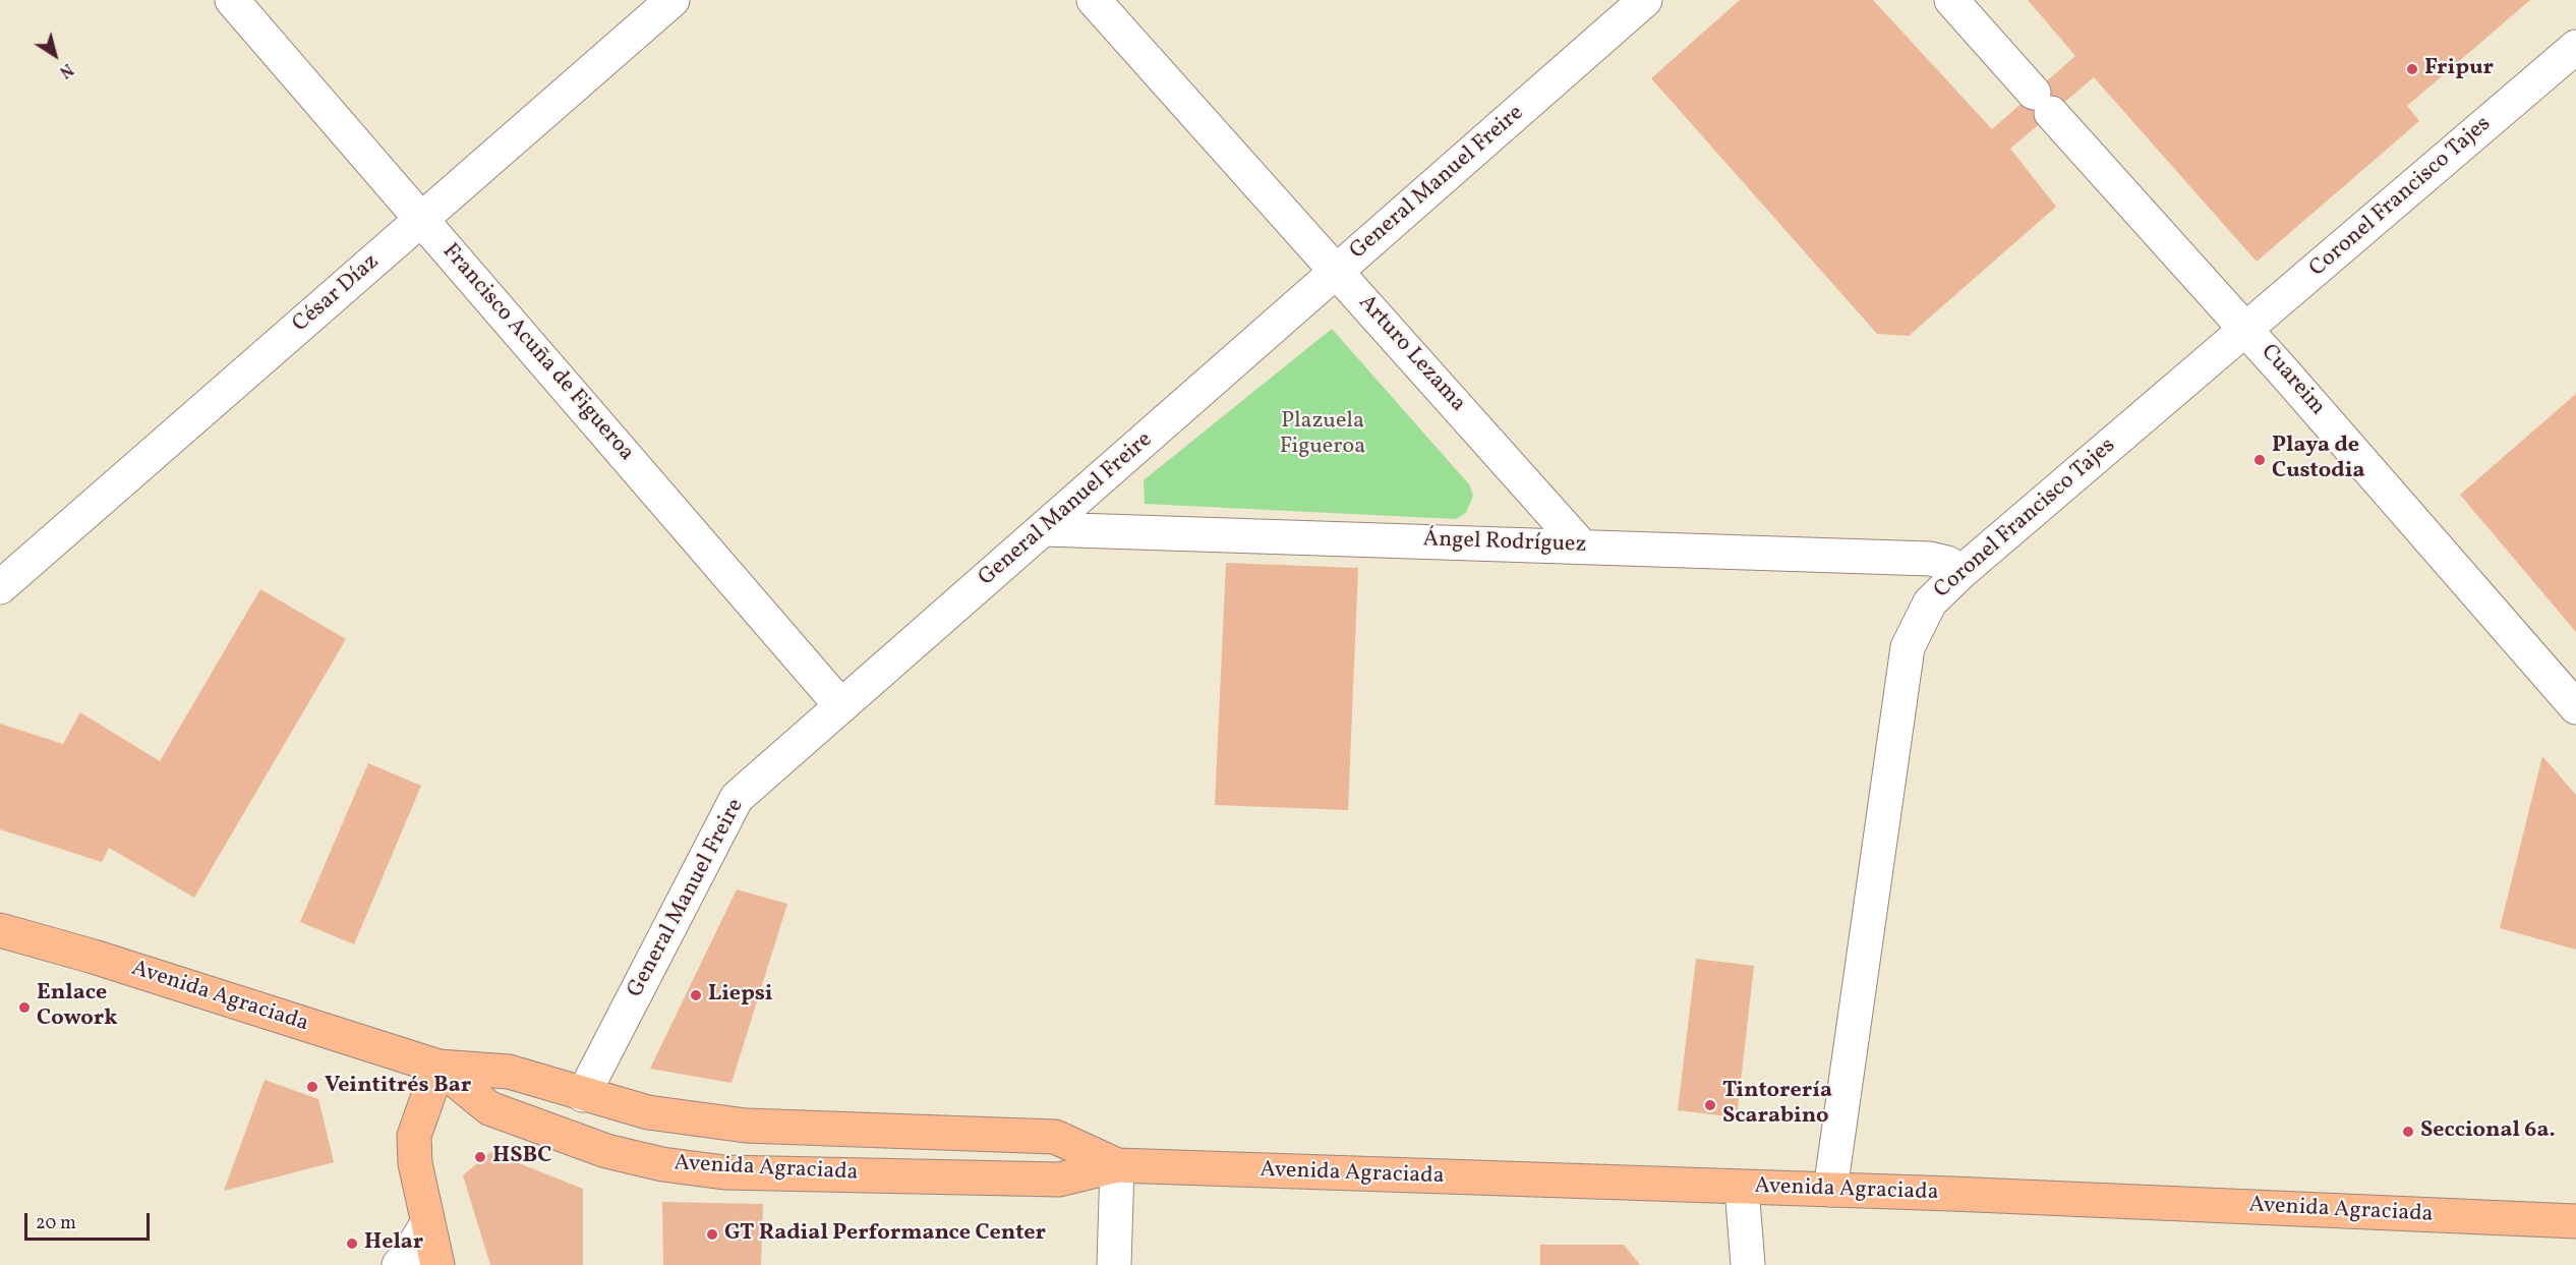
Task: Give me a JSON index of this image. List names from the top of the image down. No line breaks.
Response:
{"streets":{"main road":["Avenida Agraciada"],"street":["General Manuel Freire","Coronel Francisco Tajes","César Díaz","Francisco Acuña de Figueroa","Arturo Lezama","Cuareim","Ángel Rodríguez"]},"crossings":[["General Manuel Freire","Francisco Acuña de Figueroa"],["General Manuel Freire","Arturo Lezama"],["General Manuel Freire","Ángel Rodríguez"],["General Manuel Freire","Avenida Agraciada"],["Coronel Francisco Tajes","Cuareim"],["Coronel Francisco Tajes","Ángel Rodríguez"],["Coronel Francisco Tajes","Avenida Agraciada"],["César Díaz","Francisco Acuña de Figueroa"],["Arturo Lezama","Ángel Rodríguez"]],"parks":["Plazuela Figueroa"],"places":["Fripur","Playa de Custodia","Liepsi","Enlace Cowork","Veintitrés Bar","Tintorería Scarabino","Seccional 6a.","HSBC","GT Radial Performance Center","Helar"],"scale_bar":"20 m","north":"bottom right"}
